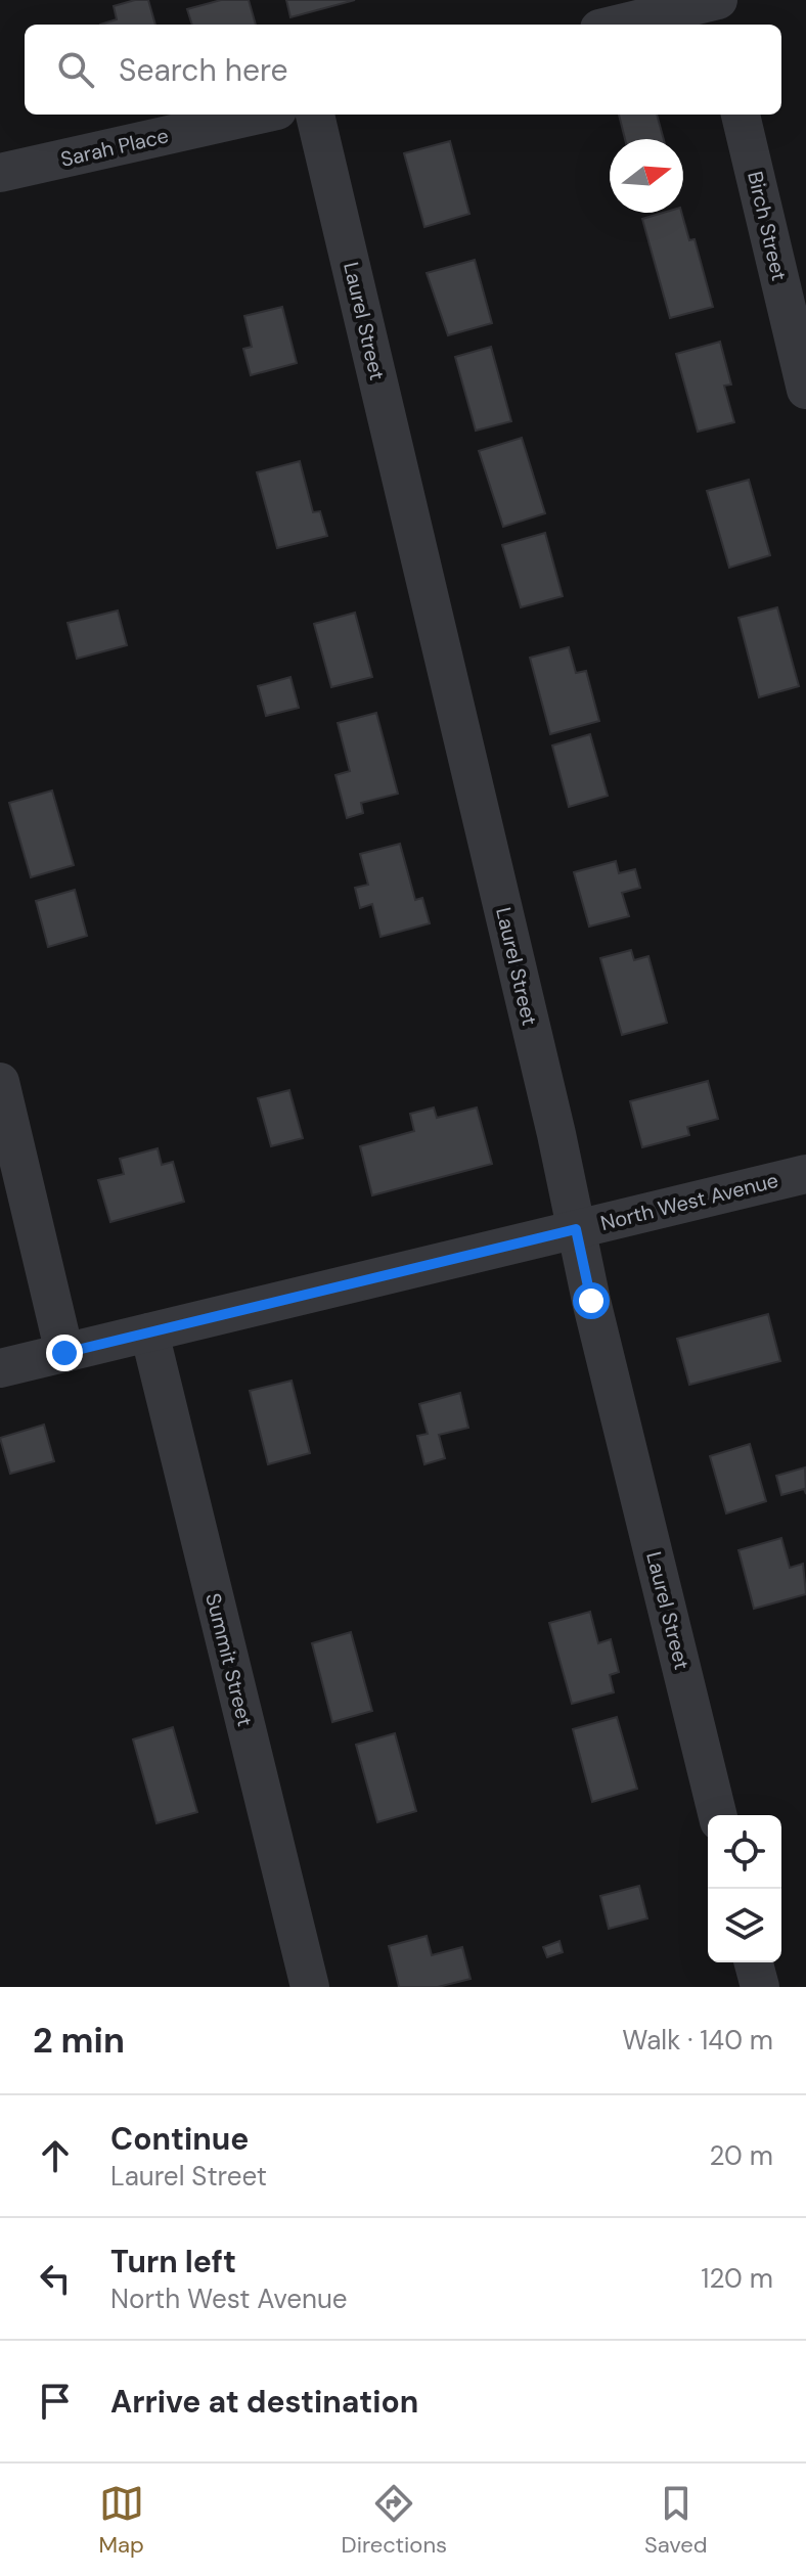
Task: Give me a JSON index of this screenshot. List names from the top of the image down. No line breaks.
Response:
{"streets":{"street":["Sarah Place","Birch Street","Laurel Street","North West Avenue","Summit Street"]},"crossings":[["Laurel Street","North West Avenue"],["North West Avenue","Summit Street"]],"north":"right","page":{"search":"Search here","heading":["2 min","Walk · 140 m"],"list":[["Continue","Laurel Street","20 m"],["Turn left","North West Avenue","120 m"],"Arrive at destination"],"nav":["Map","Directions","Saved"]}}
